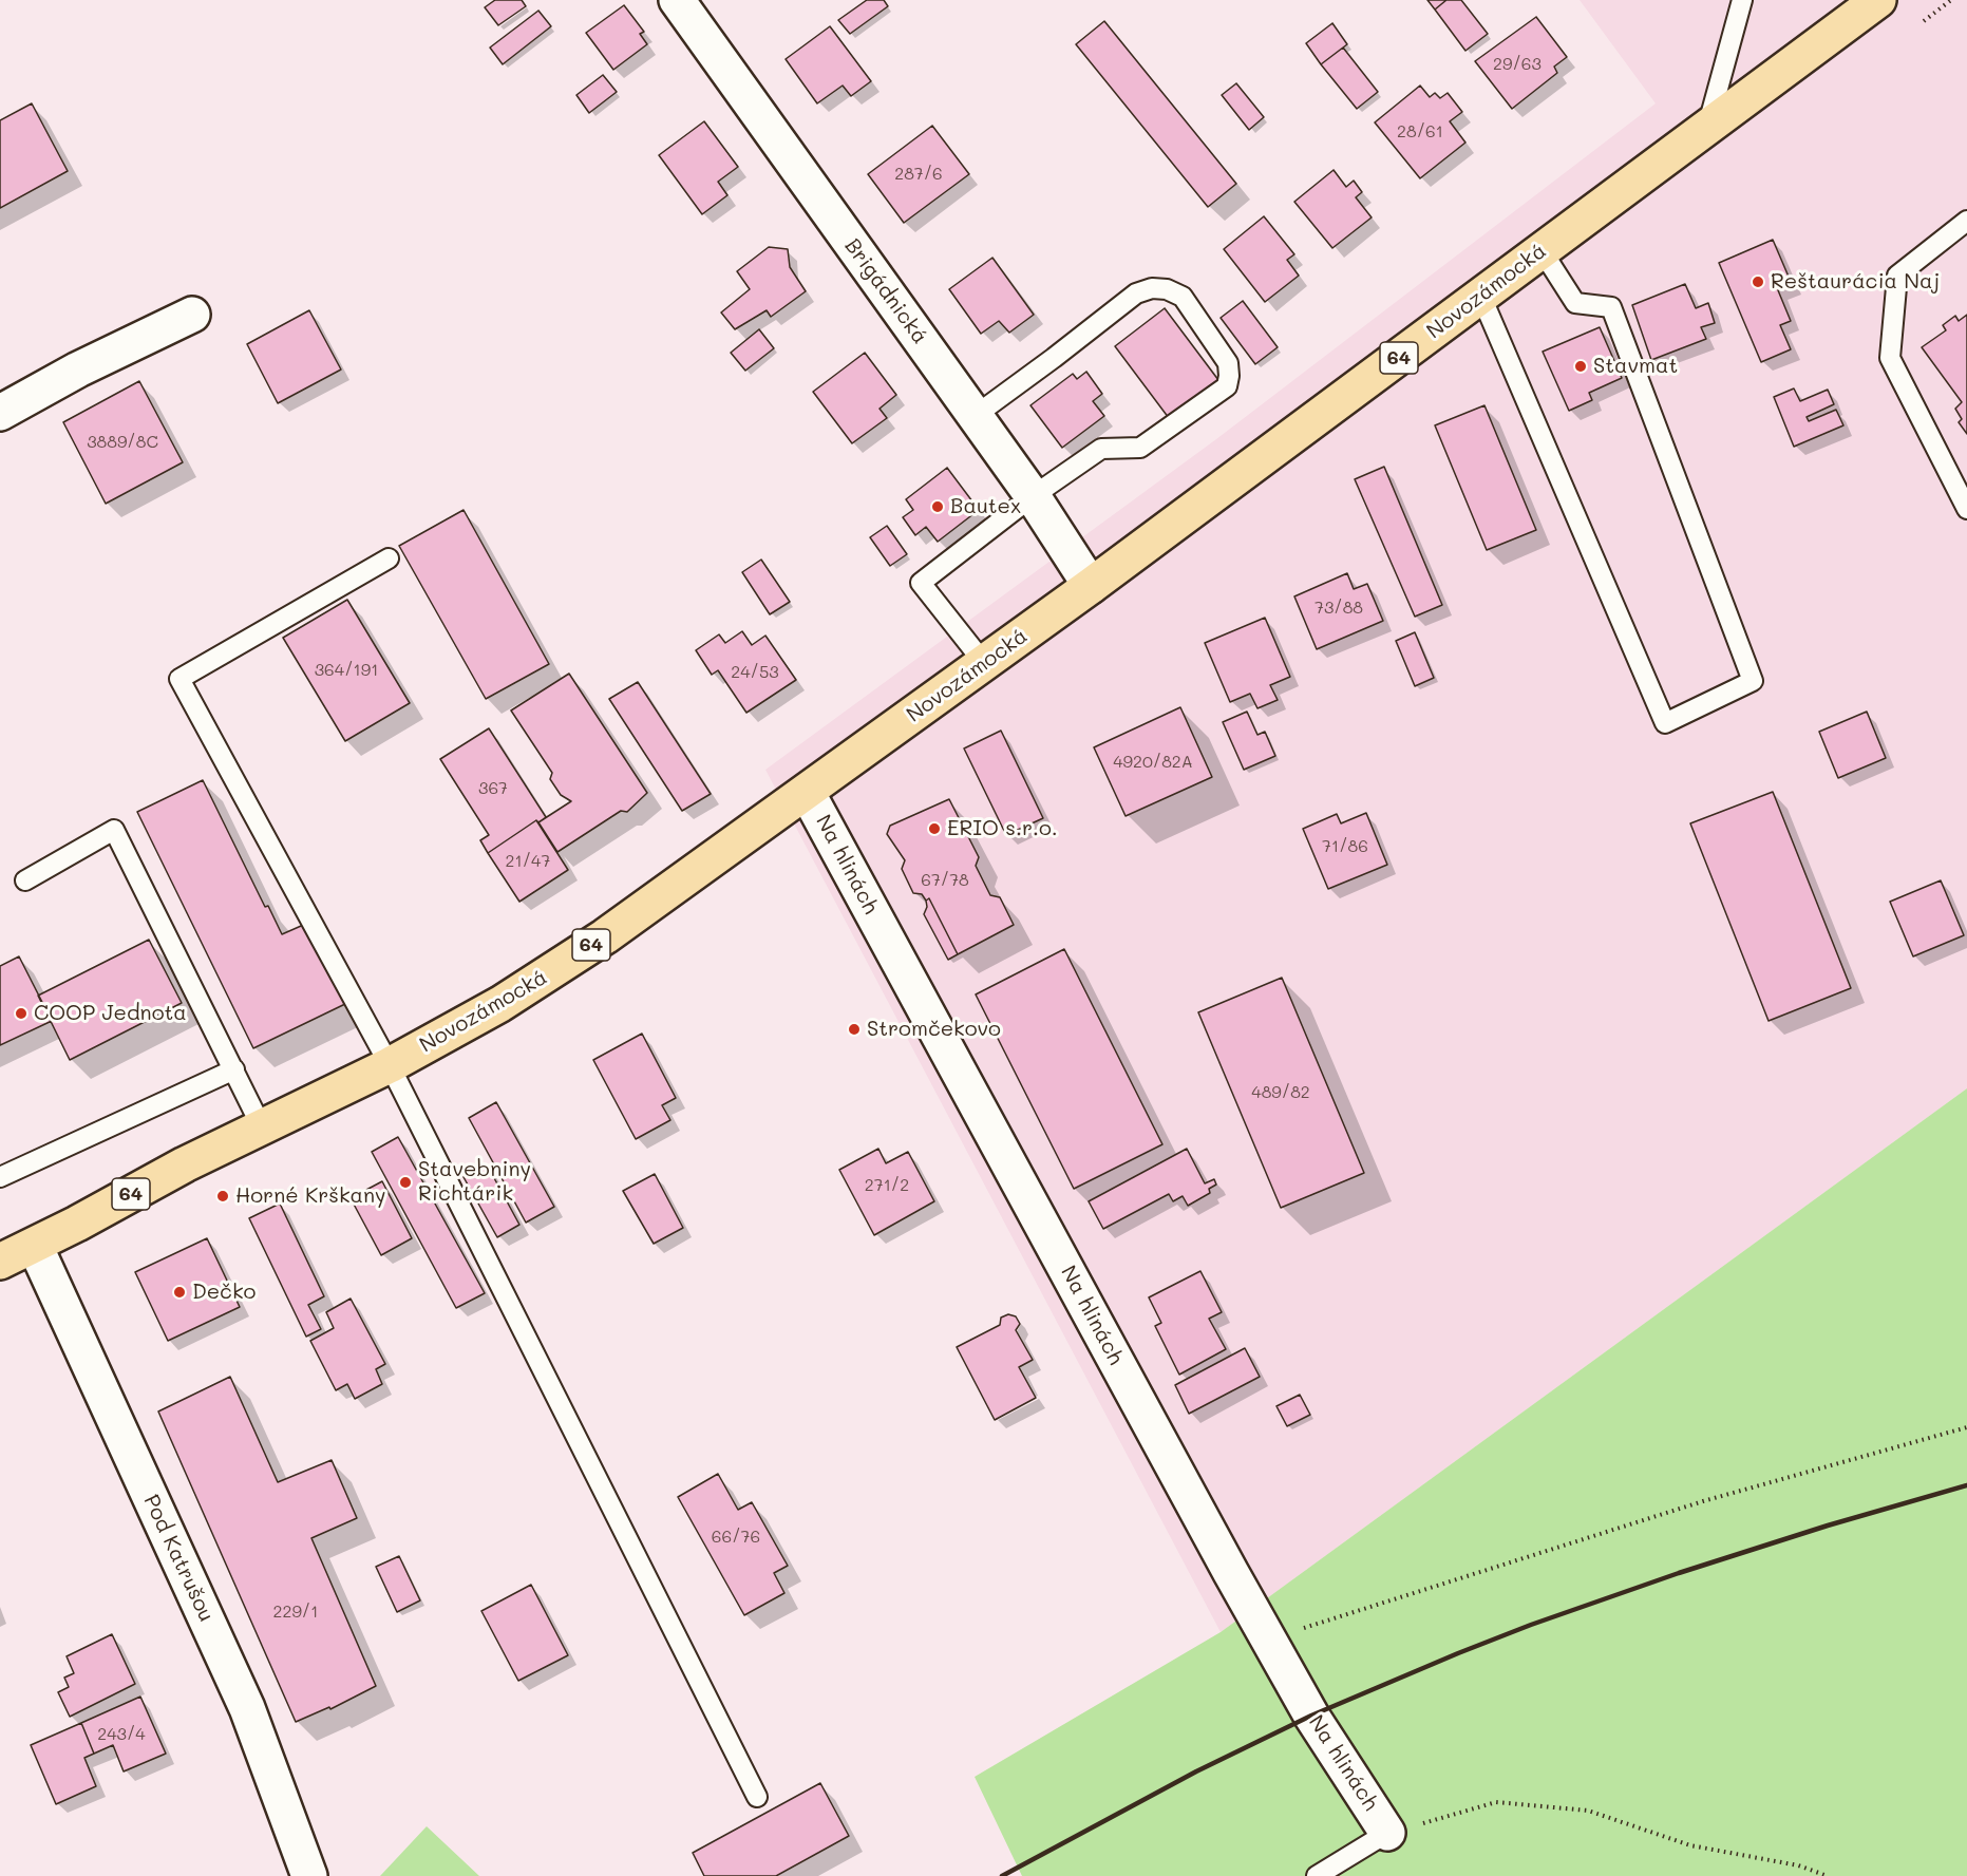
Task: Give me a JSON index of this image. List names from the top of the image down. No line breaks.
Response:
{"streets":{"main road":["Novozámocká","64"],"street":["Brigádnická","Na hlinách","Pod Katrušou"]},"crossings":[["Brigádnická","Novozámocká"],["Novozámocká","Na hlinách"],["Novozámocká","Pod Katrušou"]],"places":["Reštaurácia Naj","Stavmat","Bautex","ERIO s.r.o.","COOP Jednota","Stromčekovo","Stavebniny Richtárik","Horné Krškany","Dečko"],"house_numbers":["29/63","28/61","287/6","3889/8C","73/88","364/191","24/53","4920/82A","367","71/86","21/47","67/78","489/82","271/2","66/76","229/1","243/4"]}
